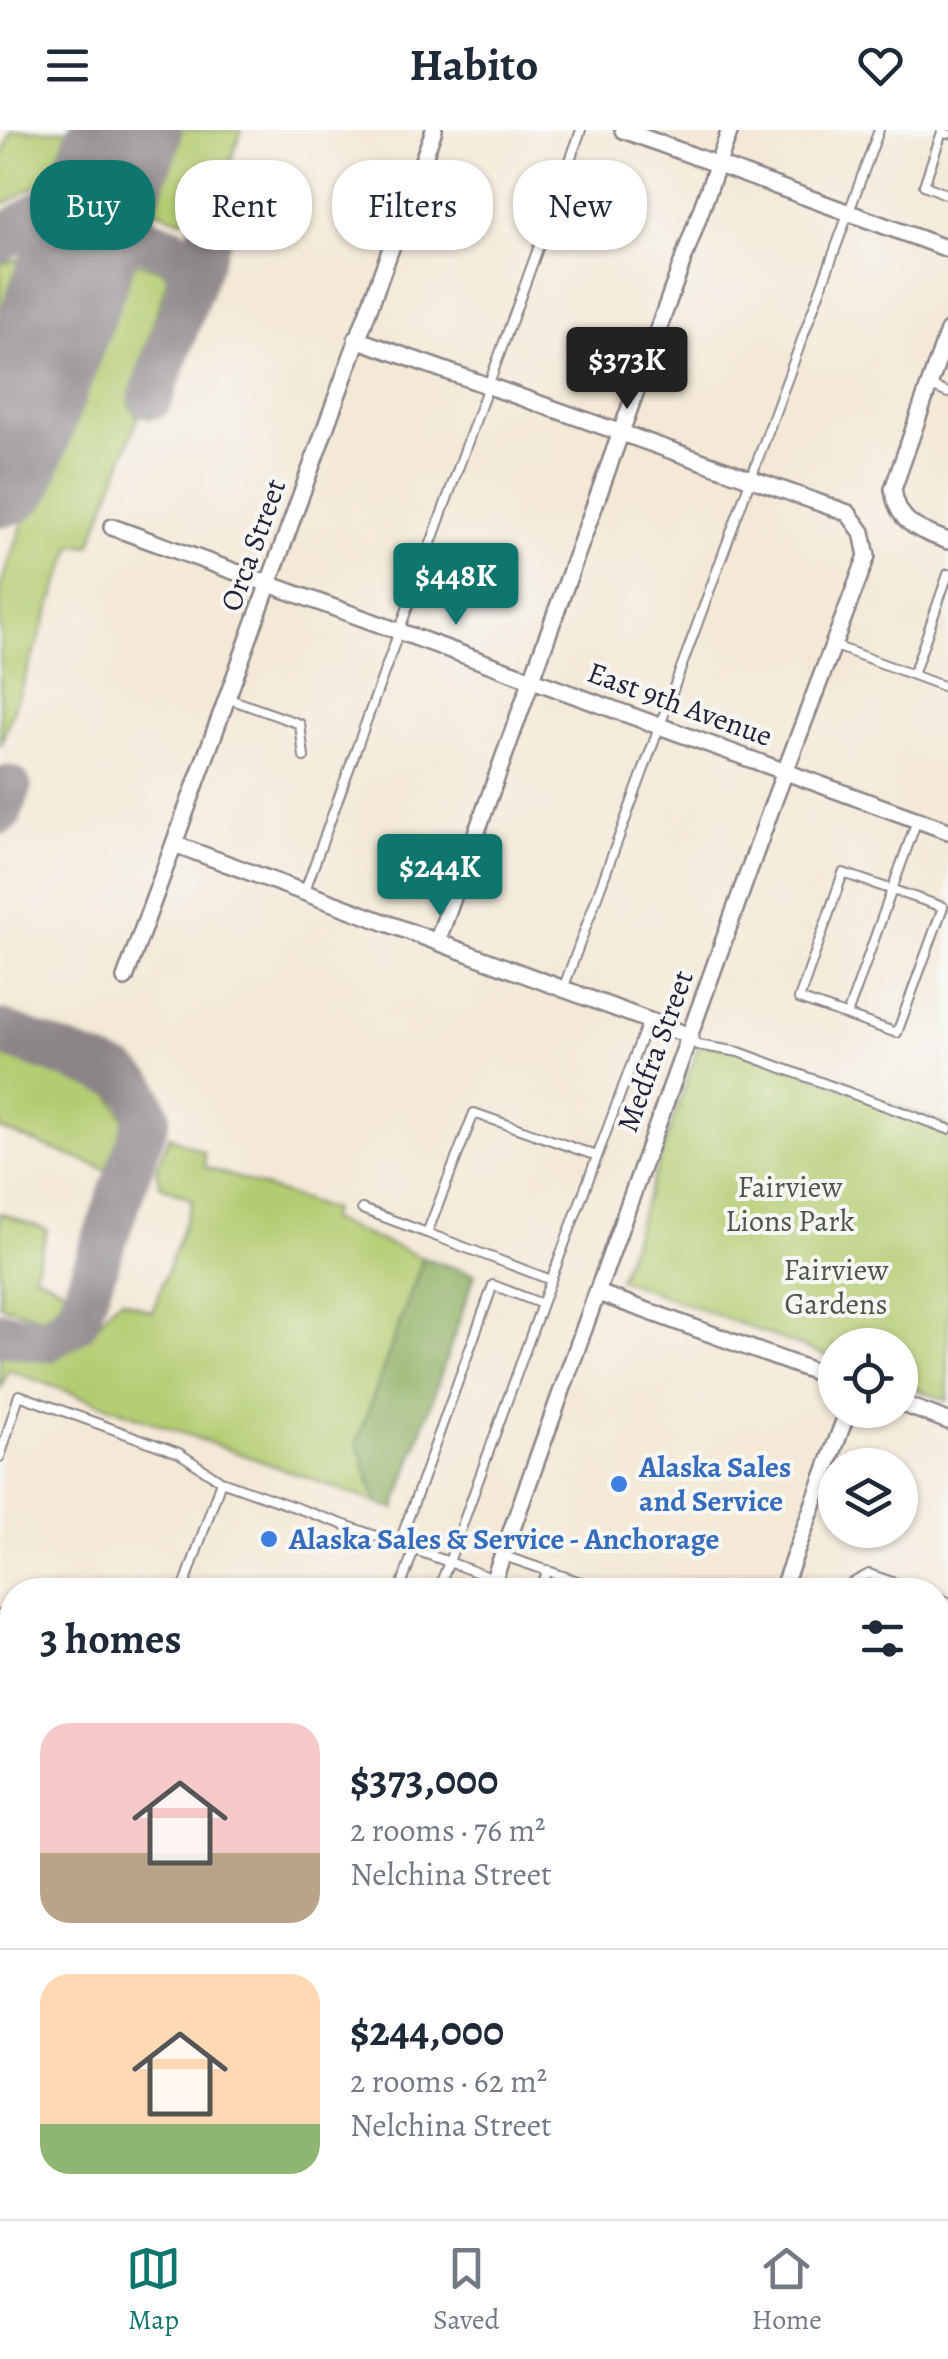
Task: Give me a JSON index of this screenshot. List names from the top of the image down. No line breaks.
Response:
{"streets":{"street":["Orca Street","East 9th Avenue","Medfra Street"]},"crossings":[["Orca Street","East 9th Avenue"],["East 9th Avenue","Medfra Street"]],"parks":["Fairview Lions Park","Fairview Gardens"],"places":["Alaska Sales and Service","Alaska Sales & Service - Anchorage"],"page":{"header":"Habito","chip":["Buy","Rent","Filters","New"],"price":["$373K","$448K","$244K"],"heading":"3 homes","list":[{"name":"$373,000","note":"2 rooms · 76 m² · Nelchina Street"},{"name":"$244,000","note":"2 rooms · 62 m² · Nelchina Street"}],"tabs":["Map","Saved","Home"]}}
